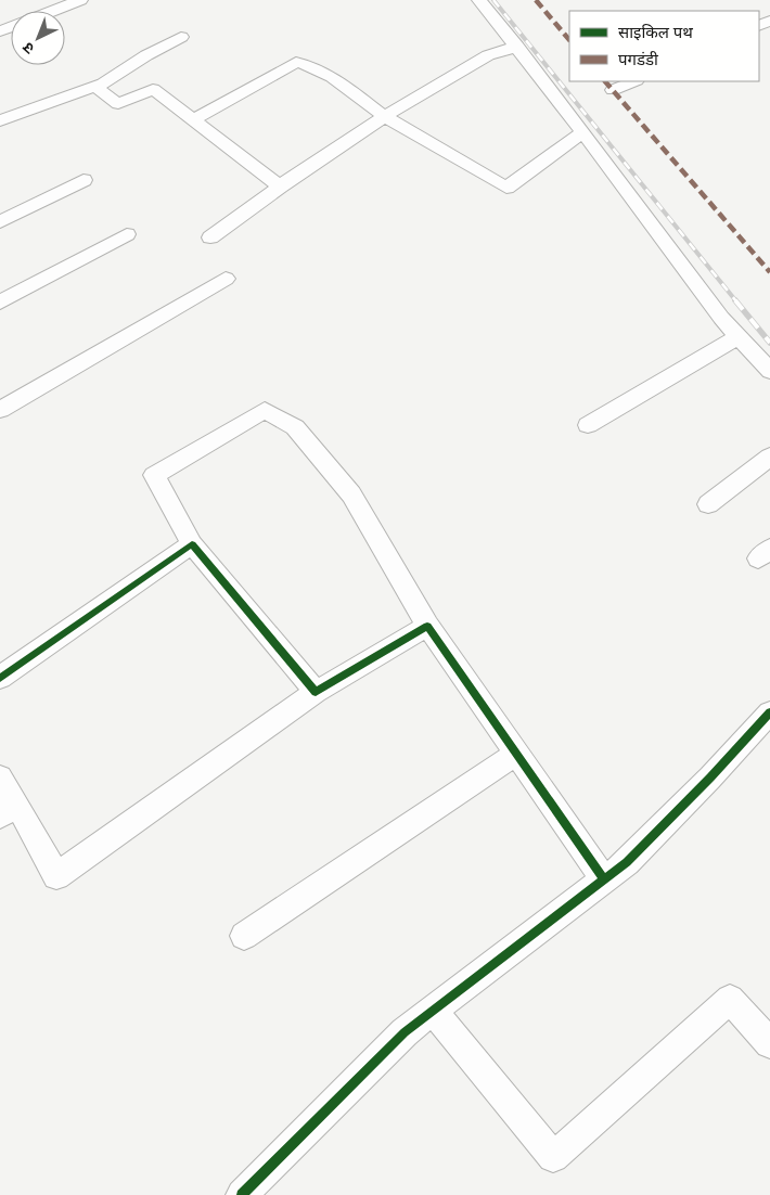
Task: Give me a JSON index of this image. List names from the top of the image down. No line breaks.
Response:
{"legend":["साइकिल पथ","पगडंडी"],"north":"bottom left"}
